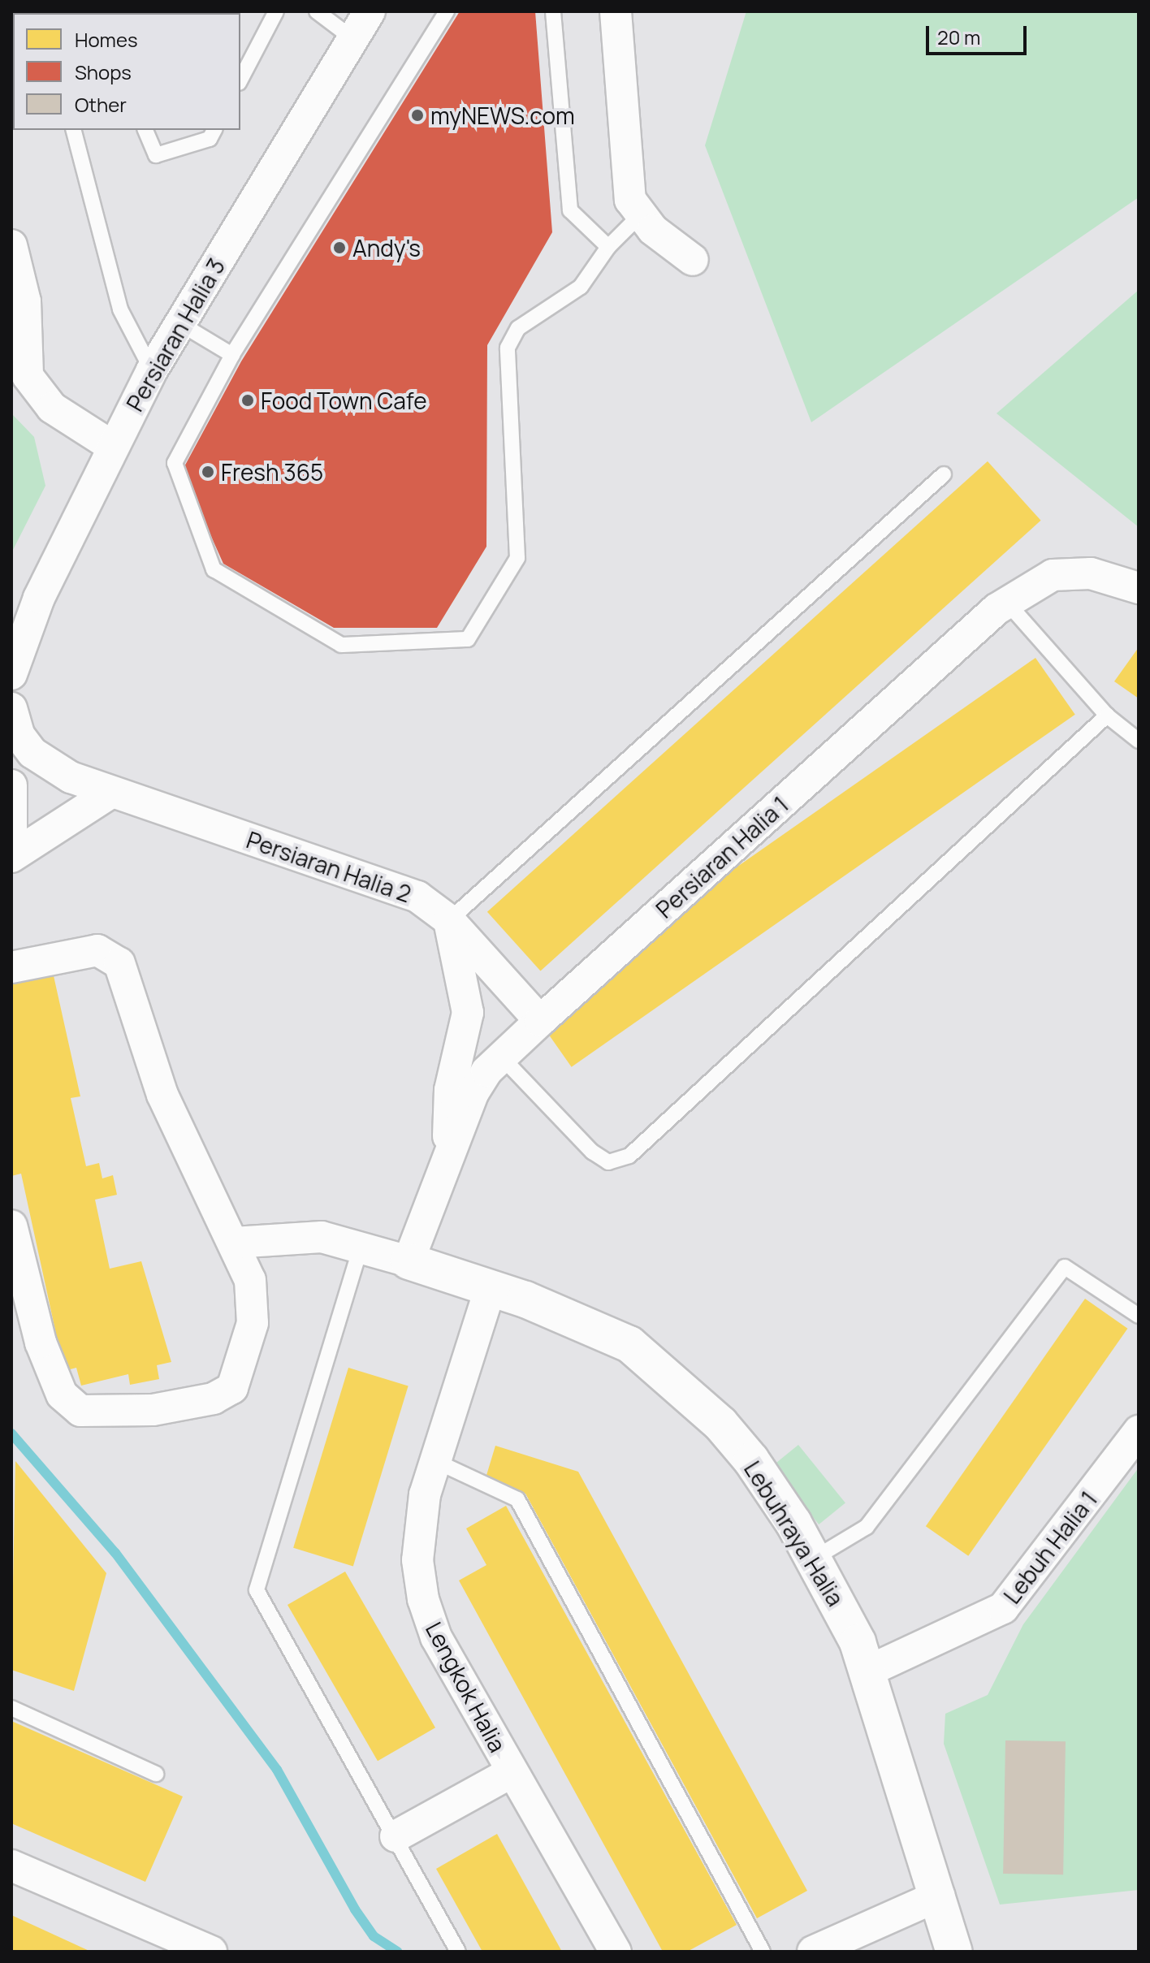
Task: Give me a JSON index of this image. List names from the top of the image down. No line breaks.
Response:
{"streets":{"street":["Persiaran Halia 3","Persiaran Halia 1","Persiaran Halia 2","Lebuhraya Halia","Lebuh Halia 1","Lengkok Halia"]},"crossings":[["Persiaran Halia 1","Persiaran Halia 2"],["Persiaran Halia 1","Lebuhraya Halia"],["Lebuhraya Halia","Lebuh Halia 1"],["Lebuhraya Halia","Lengkok Halia"]],"places":["myNEWS.com","Andy's","Food Town Cafe","Fresh 365"],"legend":["Homes","Shops","Other"],"scale_bar":"20 m"}
